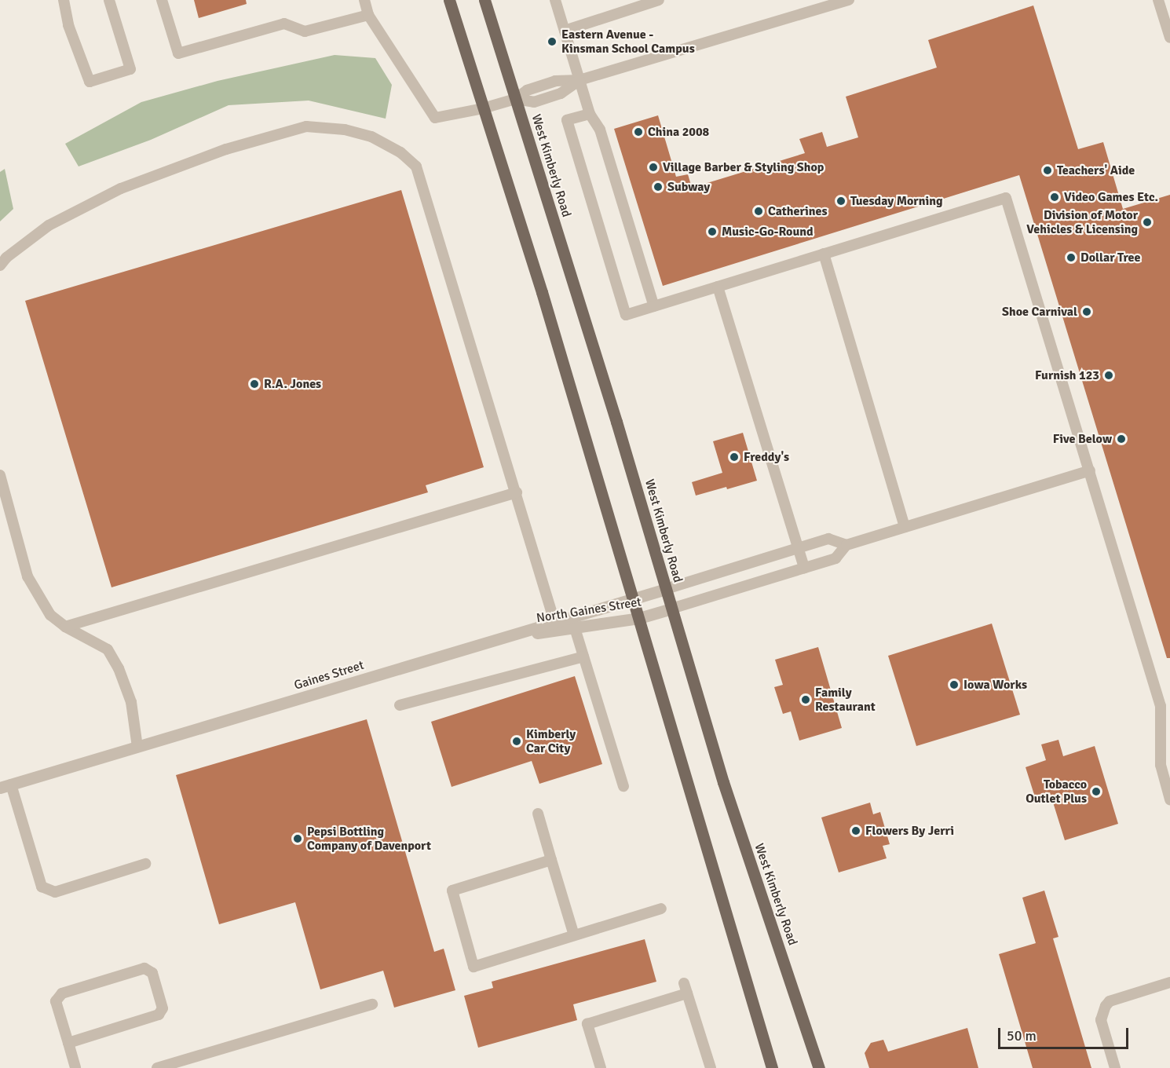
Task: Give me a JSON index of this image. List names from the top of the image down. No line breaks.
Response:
{"streets":{"main road":["West Kimberly Road"],"street":["North Gaines Street","Gaines Street"]},"crossings":[["West Kimberly Road","North Gaines Street"],["West Kimberly Road","Gaines Street"],["North Gaines Street","Gaines Street"]],"places":["Eastern Avenue - Kinsman School Campus","China 2008","Village Barber & Styling Shop","Teachers' Aide","Subway","Video Games Etc.","Tuesday Morning","Catherines","Division of Motor Vehicles & Licensing","Music-Go-Round","Dollar Tree","Shoe Carnival","Furnish 123","R.A. Jones","Five Below","Freddy's","Iowa Works","Family Restaurant","Kimberly Car City","Tobacco Outlet Plus","Flowers By Jerri","Pepsi Bottling Company of Davenport"],"scale_bar":"50 m"}
